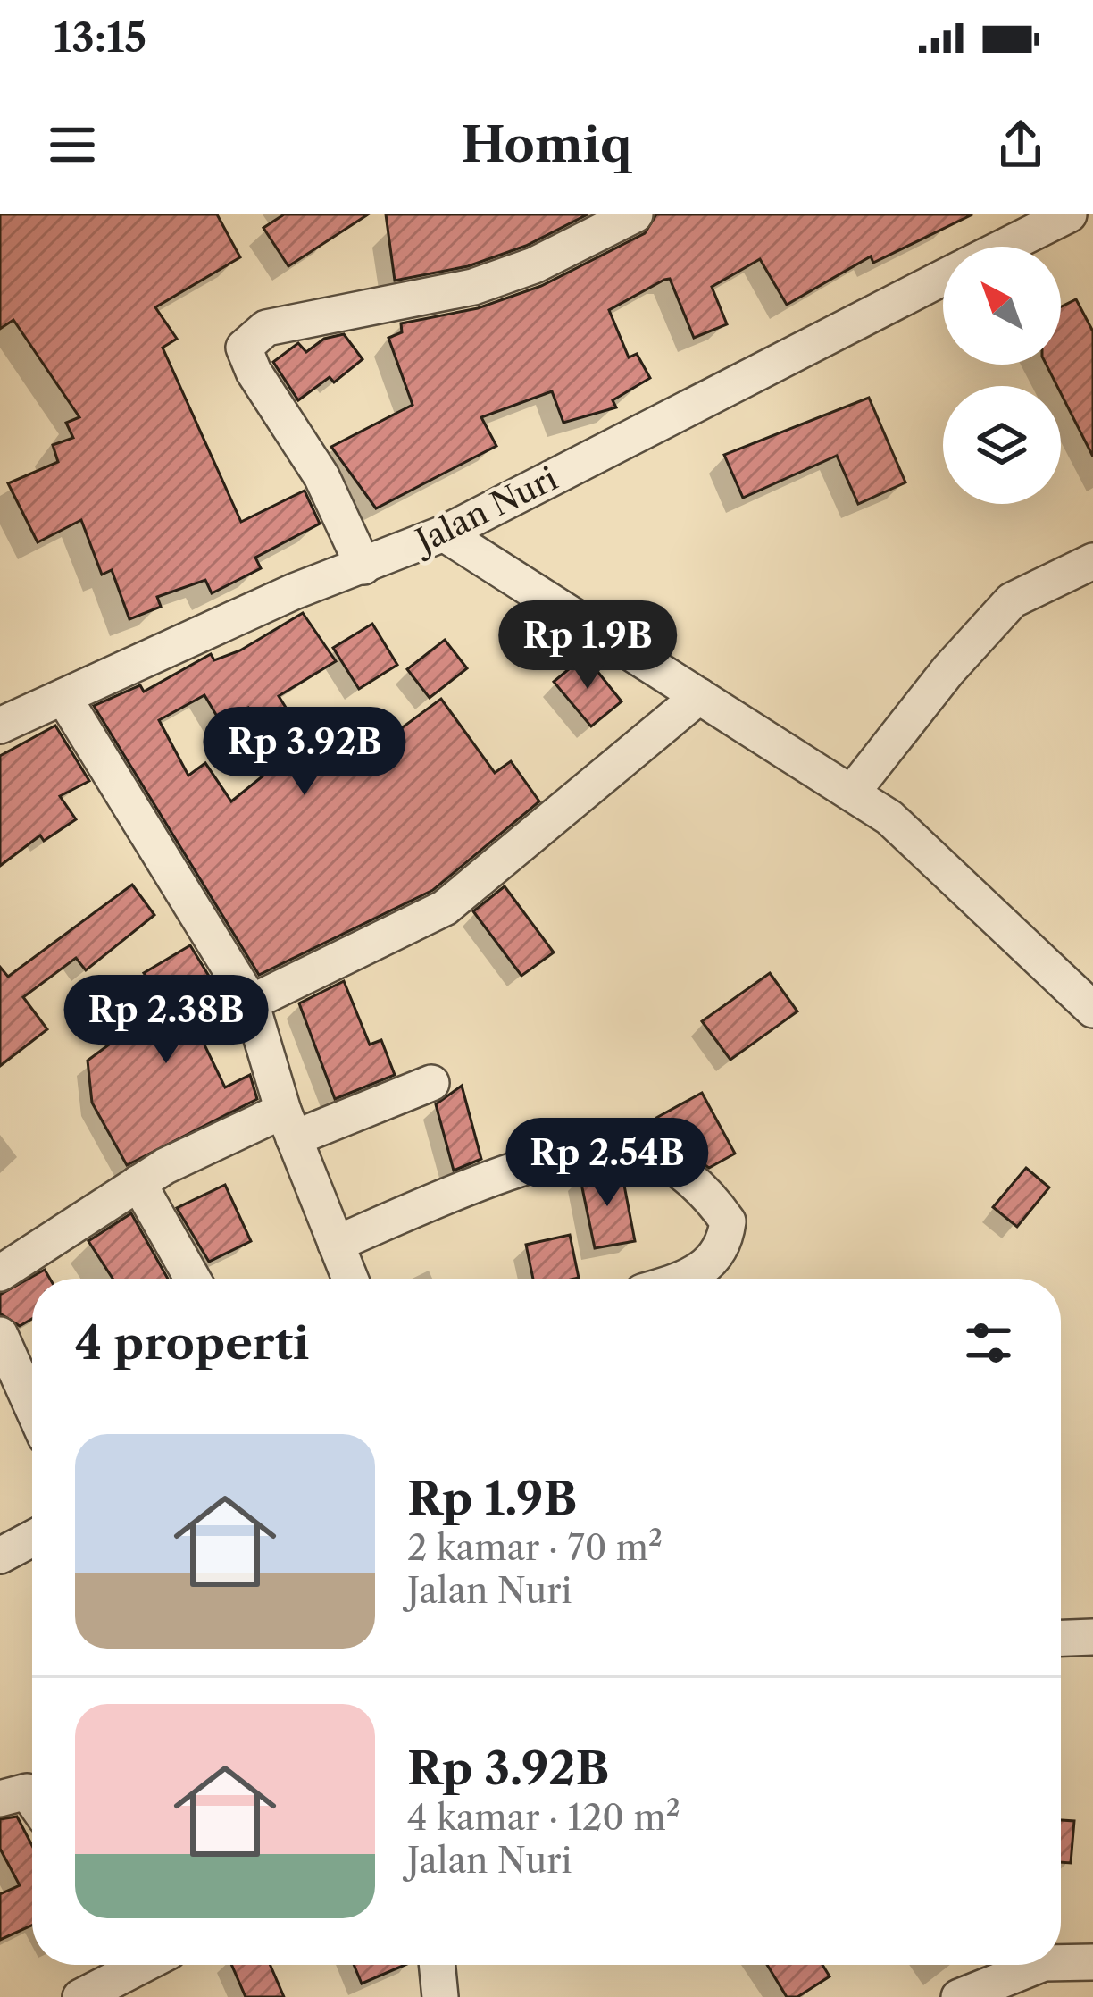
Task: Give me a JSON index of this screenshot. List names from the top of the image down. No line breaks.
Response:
{"streets":{"street":["Jalan Nuri"]},"north":"top left","page":{"status":"13:15","header":"Homiq","price":["Rp 1.9B","Rp 3.92B","Rp 2.38B","Rp 2.54B"],"heading":"4 properti","list":[{"name":"Rp 1.9B","note":"2 kamar · 70 m² · Jalan Nuri"},{"name":"Rp 3.92B","note":"4 kamar · 120 m² · Jalan Nuri"}]}}
